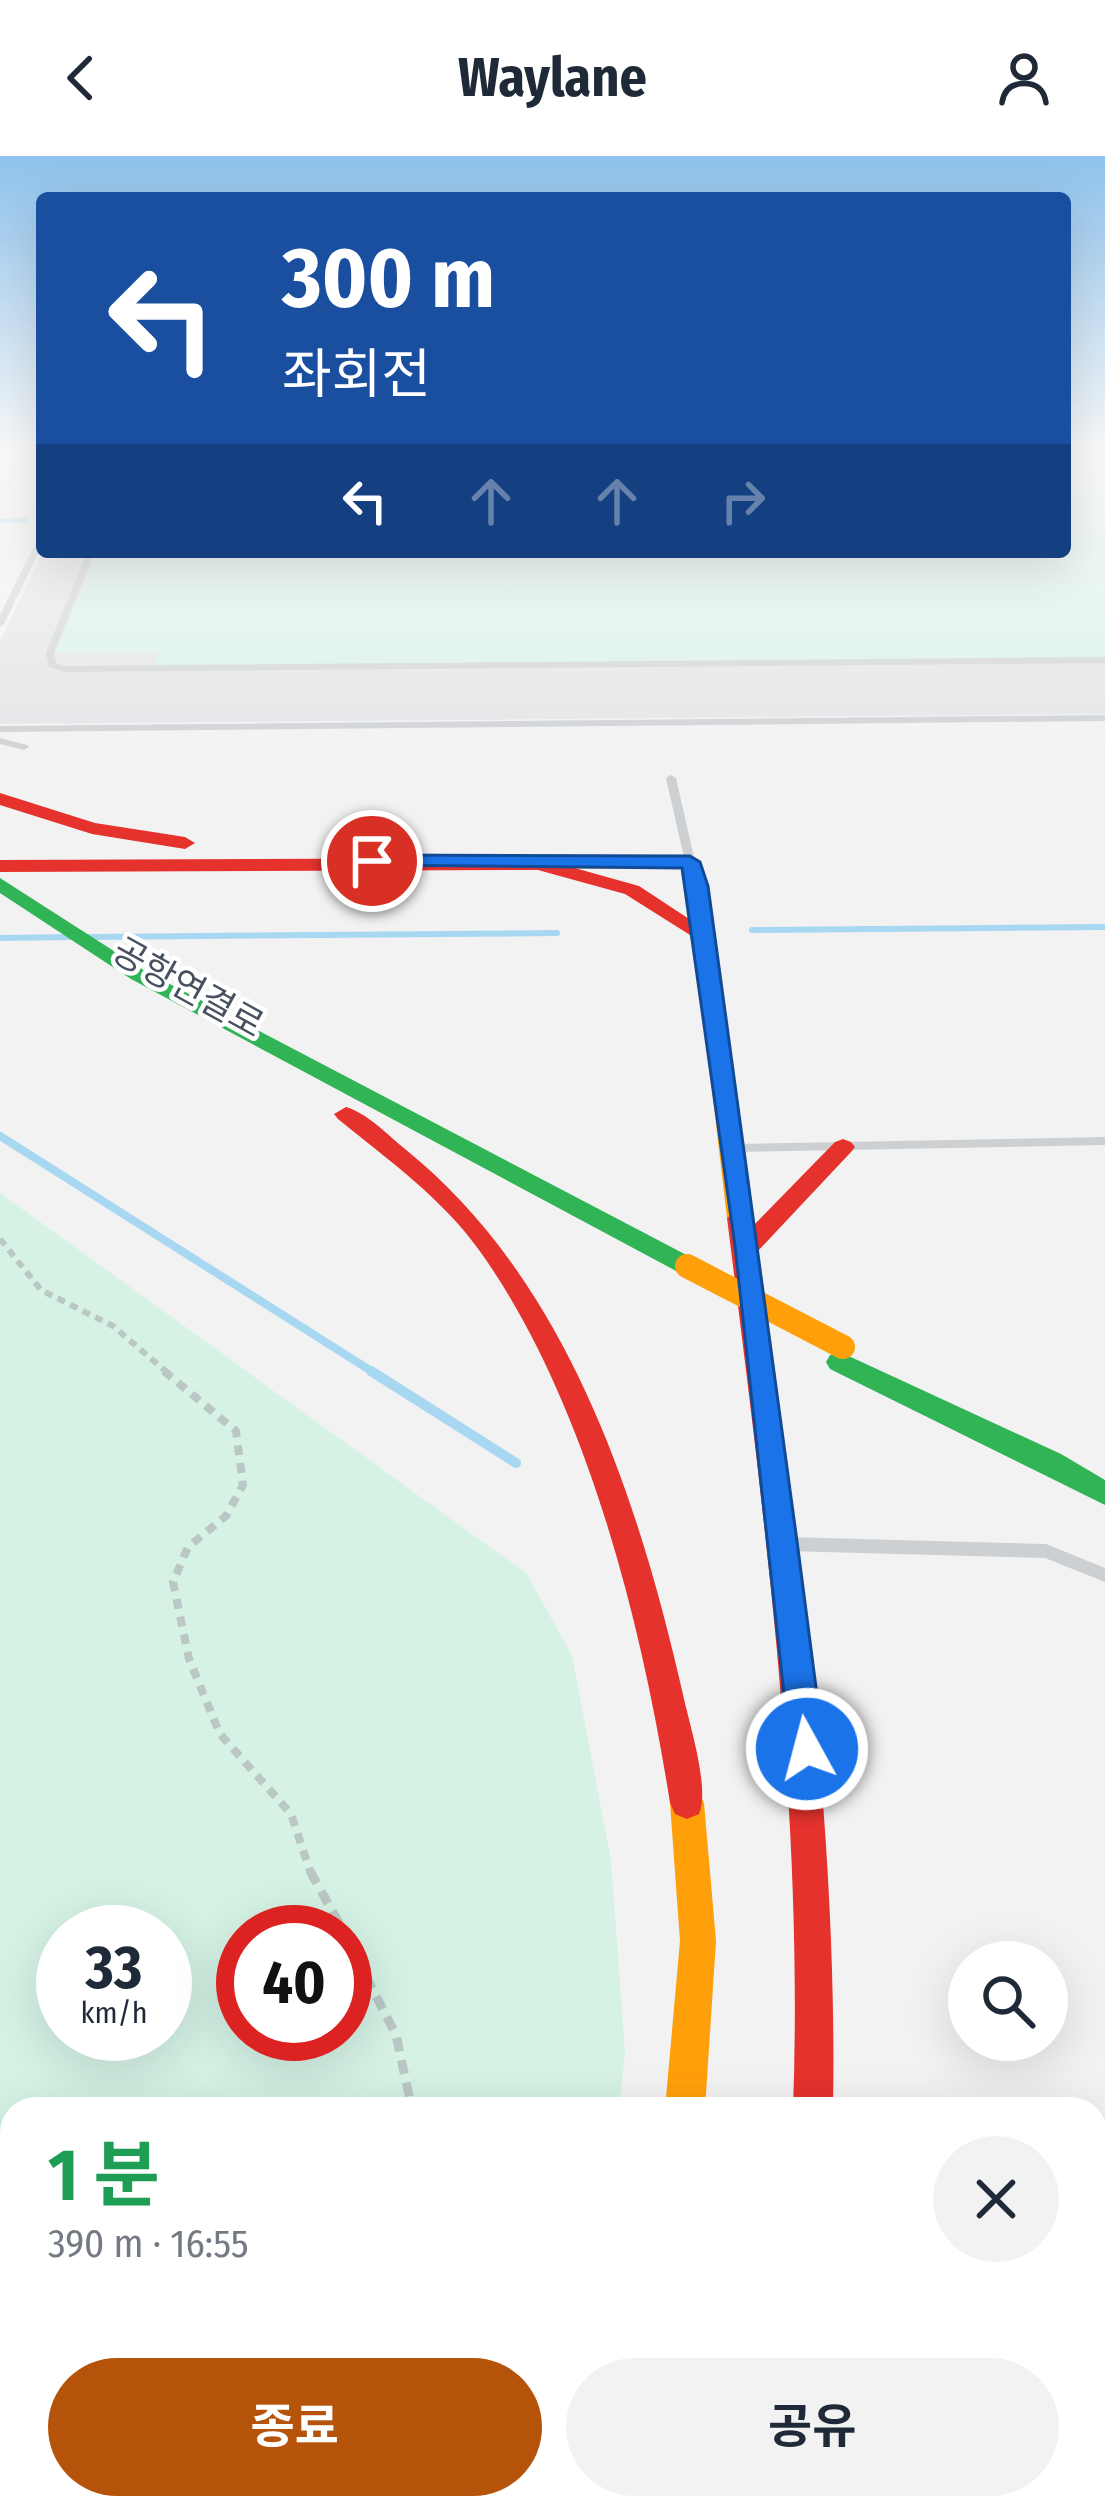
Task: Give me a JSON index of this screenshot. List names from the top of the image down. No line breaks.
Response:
{"streets":{"street":["공항연결로"]},"page":{"header":"Waylane","turn":["300 m","좌회전"],"speed":"33 km/h","limit":"40","heading":["1 분","390 m · 16:55"],"buttons":["종료","공유"]}}
